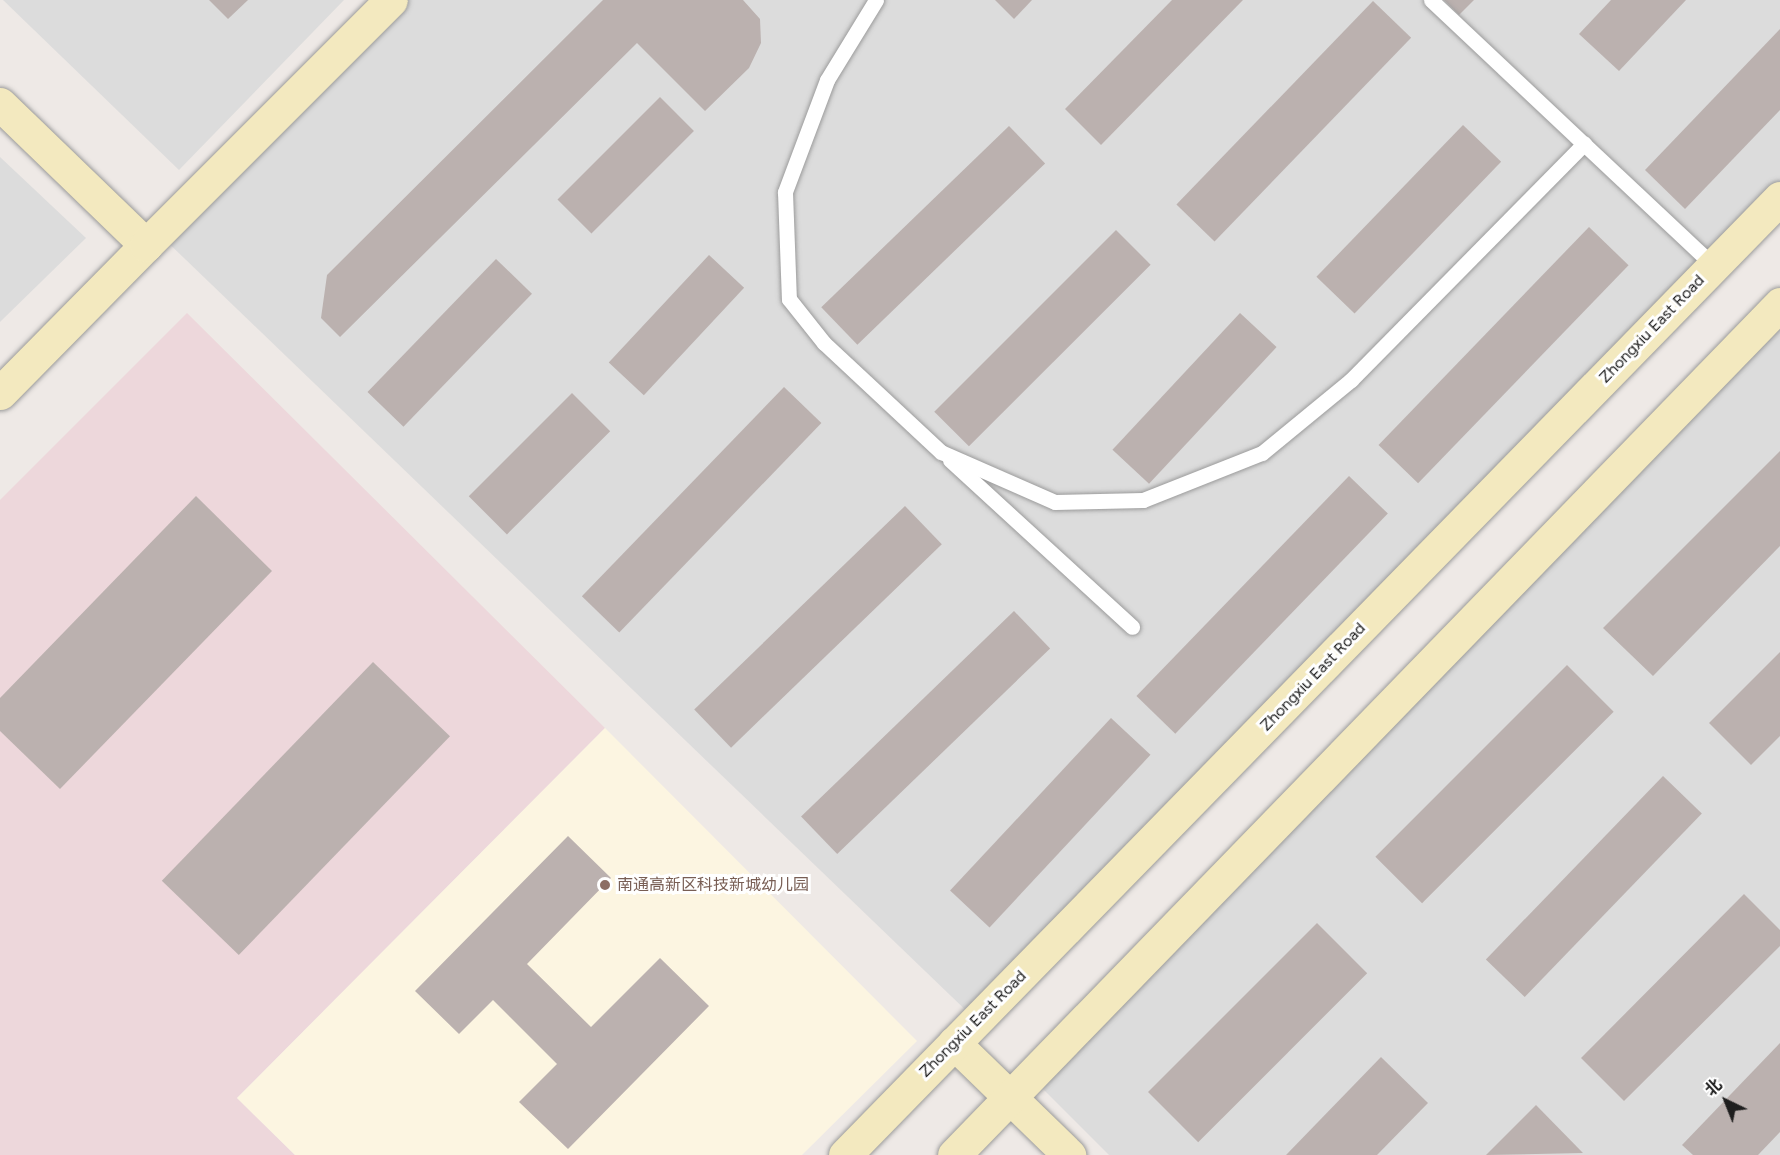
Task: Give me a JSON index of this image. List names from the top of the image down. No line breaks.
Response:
{"streets":{"main road":["Zhongxiu East Road"]},"places":["南通高新区科技新城幼儿园"],"north":"top left"}
